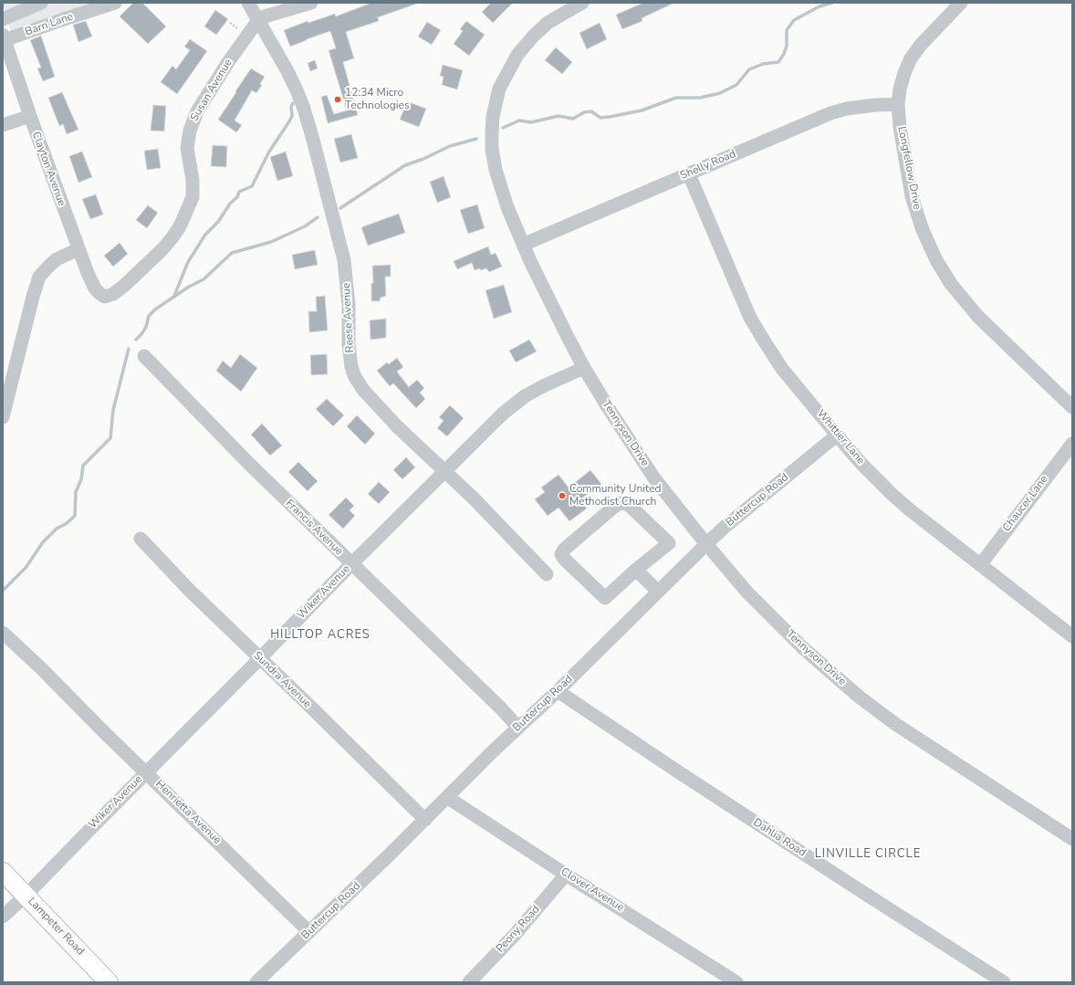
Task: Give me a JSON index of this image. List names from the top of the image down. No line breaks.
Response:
{"streets":{"main road":["Lampeter Road"],"street":["Barn Lane","Susan Avenue","Shelly Road","Longfellow Drive","Clayton Avenue","Reese Avenue","Tennyson Drive","Whittier Lane","Buttercup Road","Chaucer Lane","Francis Avenue","Wiker Avenue","Sundra Avenue","Henrietta Avenue","Dahlia Road","Clover Avenue","Peony Road"]},"crossings":[["Barn Lane","Clayton Avenue"],["Susan Avenue","Clayton Avenue"],["Susan Avenue","Reese Avenue"],["Shelly Road","Longfellow Drive"],["Shelly Road","Tennyson Drive"],["Shelly Road","Whittier Lane"],["Reese Avenue","Wiker Avenue"],["Tennyson Drive","Buttercup Road"],["Tennyson Drive","Wiker Avenue"],["Whittier Lane","Buttercup Road"],["Whittier Lane","Chaucer Lane"],["Buttercup Road","Francis Avenue"],["Buttercup Road","Sundra Avenue"],["Buttercup Road","Henrietta Avenue"],["Buttercup Road","Dahlia Road"],["Buttercup Road","Clover Avenue"],["Francis Avenue","Wiker Avenue"],["Wiker Avenue","Sundra Avenue"],["Wiker Avenue","Henrietta Avenue"],["Wiker Avenue","Lampeter Road"],["Clover Avenue","Peony Road"]],"districts":["HILLTOP ACRES","LINVILLE CIRCLE"],"places":["12:34 Micro Technologies","Community United Methodist Church"]}
